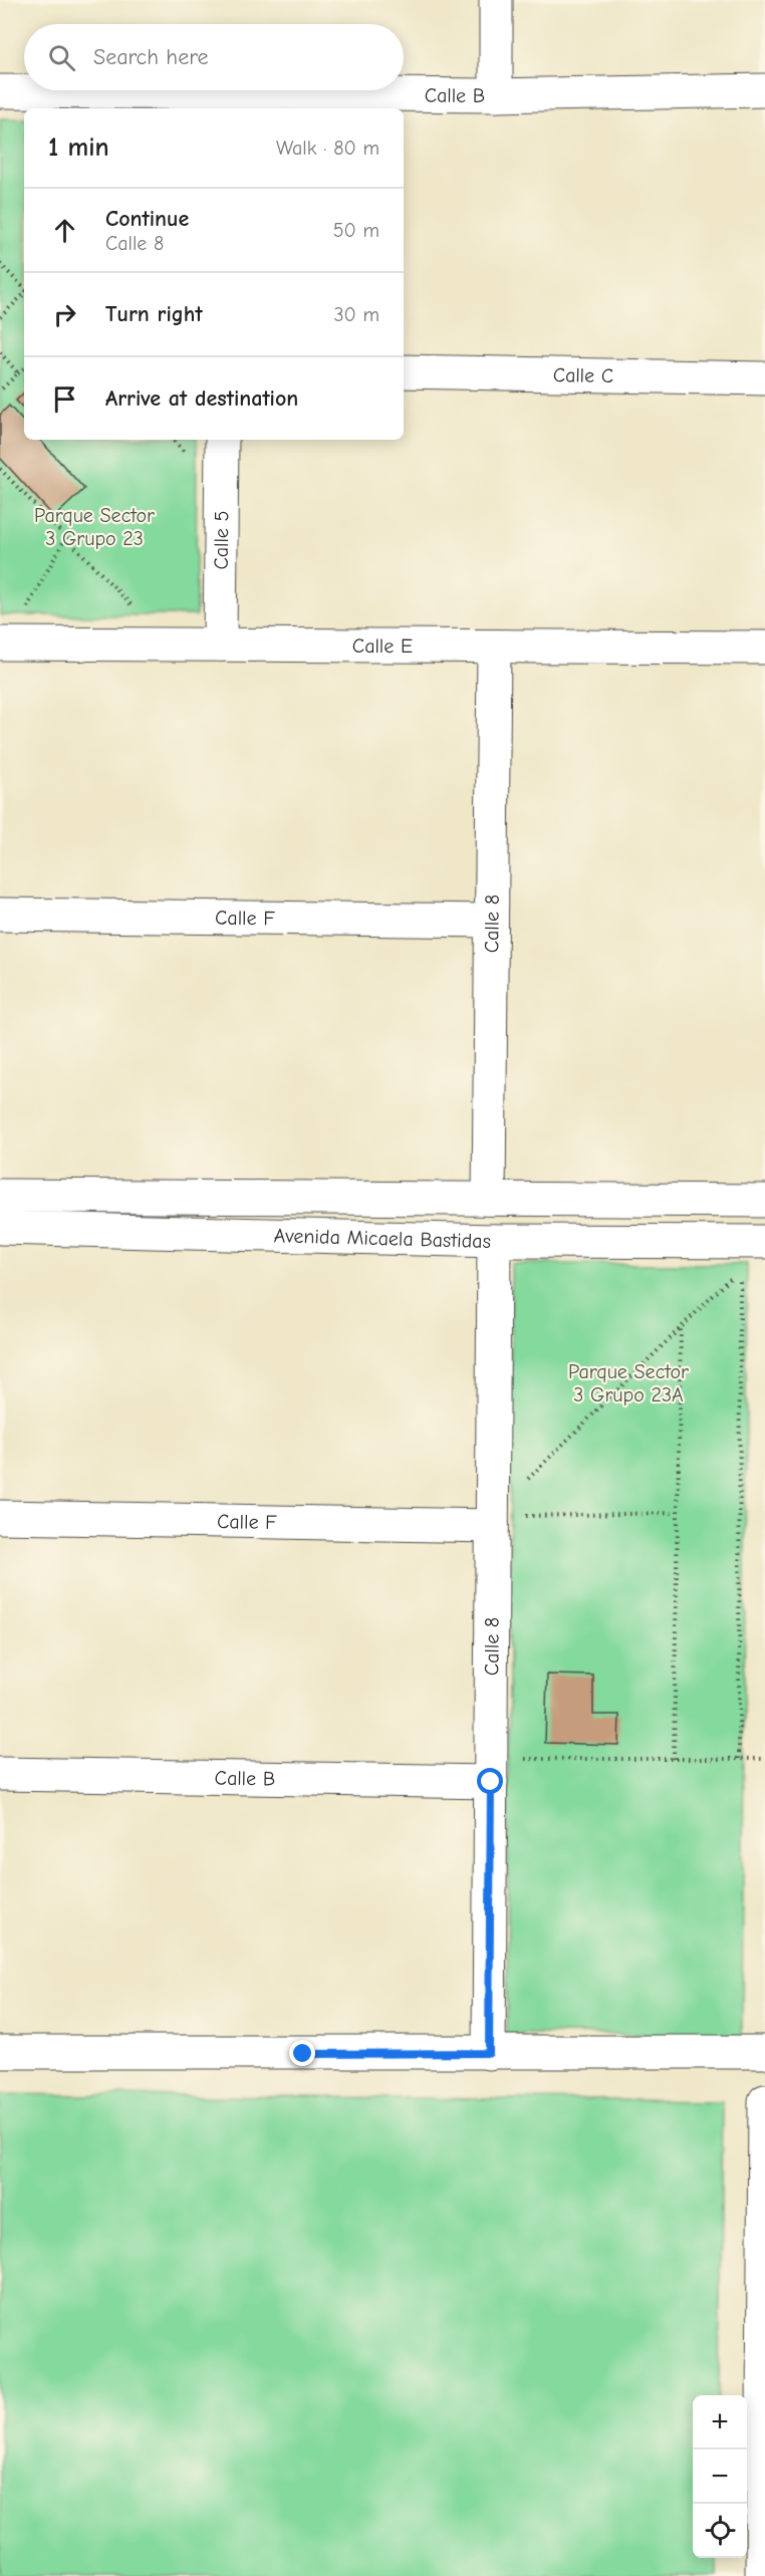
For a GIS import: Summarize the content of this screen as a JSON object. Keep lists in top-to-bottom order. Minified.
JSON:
{"streets":{"street":["Calle B","Calle C","Calle 5","Calle E","Calle F","Calle 8","Avenida Micaela Bastidas"]},"crossings":[["Calle B","Calle 8"],["Calle 5","Calle E"],["Calle E","Calle 8"],["Calle F","Calle 8"],["Calle 8","Avenida Micaela Bastidas"]],"parks":["Parque Sector 3 Grupo 23","Parque Sector 3 Grupo 23A"],"page":{"search":"Search here","heading":["1 min","Walk · 80 m"],"list":[["Continue","Calle 8","50 m"],["Turn right","30 m"],"Arrive at destination"],"map_buttons":["+","−"]}}
